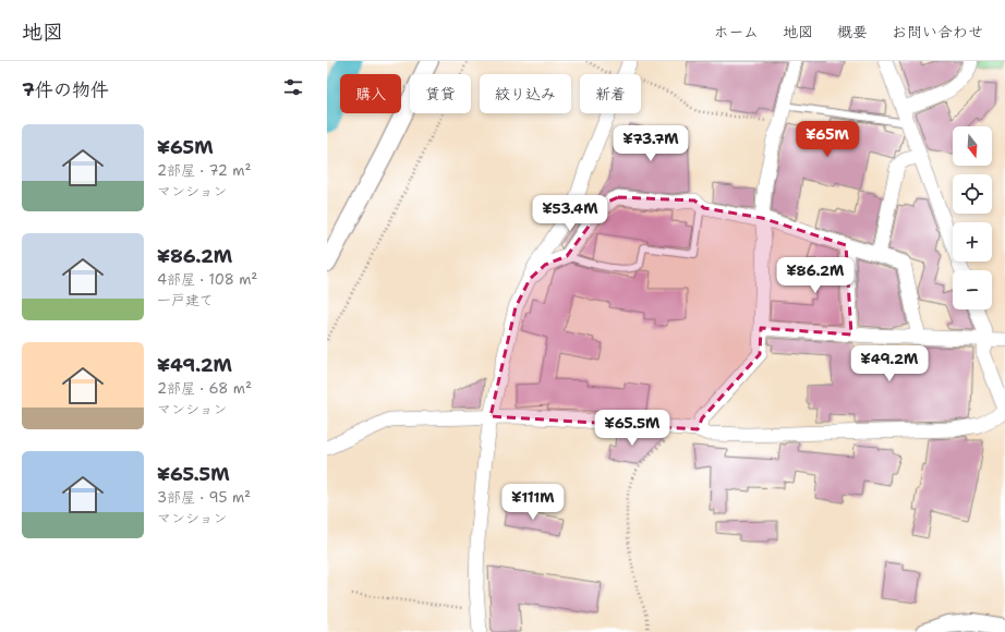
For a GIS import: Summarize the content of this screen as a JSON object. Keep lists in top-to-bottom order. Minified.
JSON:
{"north":"bottom","page":{"header":"地図","nav":["ホーム","地図","概要","お問い合わせ"],"heading":"7件の物件","chip":["購入","賃貸","絞り込み","新着"],"list":[{"name":"¥65M","note":"2部屋 · 72 m² · マンション"},{"name":"¥86.2M","note":"4部屋 · 108 m² · 一戸建て"},{"name":"¥49.2M","note":"2部屋 · 68 m² · マンション"},{"name":"¥65.5M","note":"3部屋 · 95 m² · マンション"}],"price":["¥65M","¥73.7M","¥53.4M","¥86.2M","¥49.2M","¥65.5M","¥111M"],"map_buttons":["+","−"]}}
